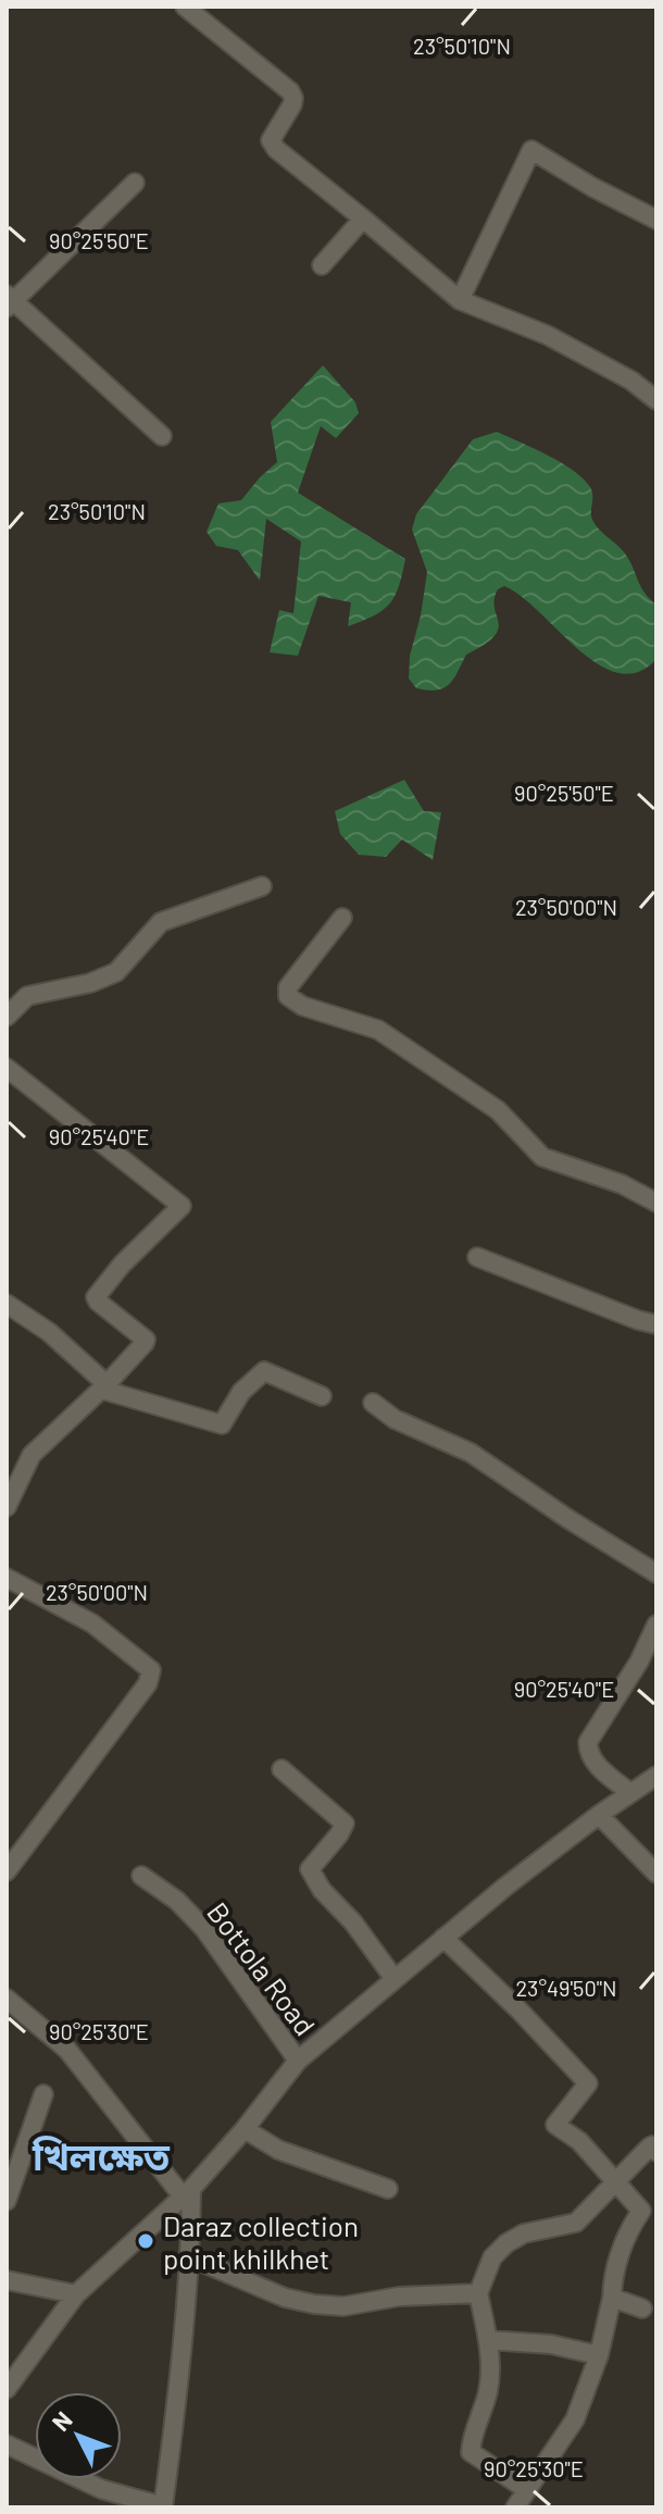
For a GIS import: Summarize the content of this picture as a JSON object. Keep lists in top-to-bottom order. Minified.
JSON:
{"streets":{"street":["Bottola Road"]},"districts":["খিলক্ষেত"],"places":["Daraz collection point khilkhet"],"north":"top left","coordinates":["23°50'10\"N","90°25'50\"E","23°50'00\"N","90°25'40\"E","23°49'50\"N","90°25'30\"E"]}
